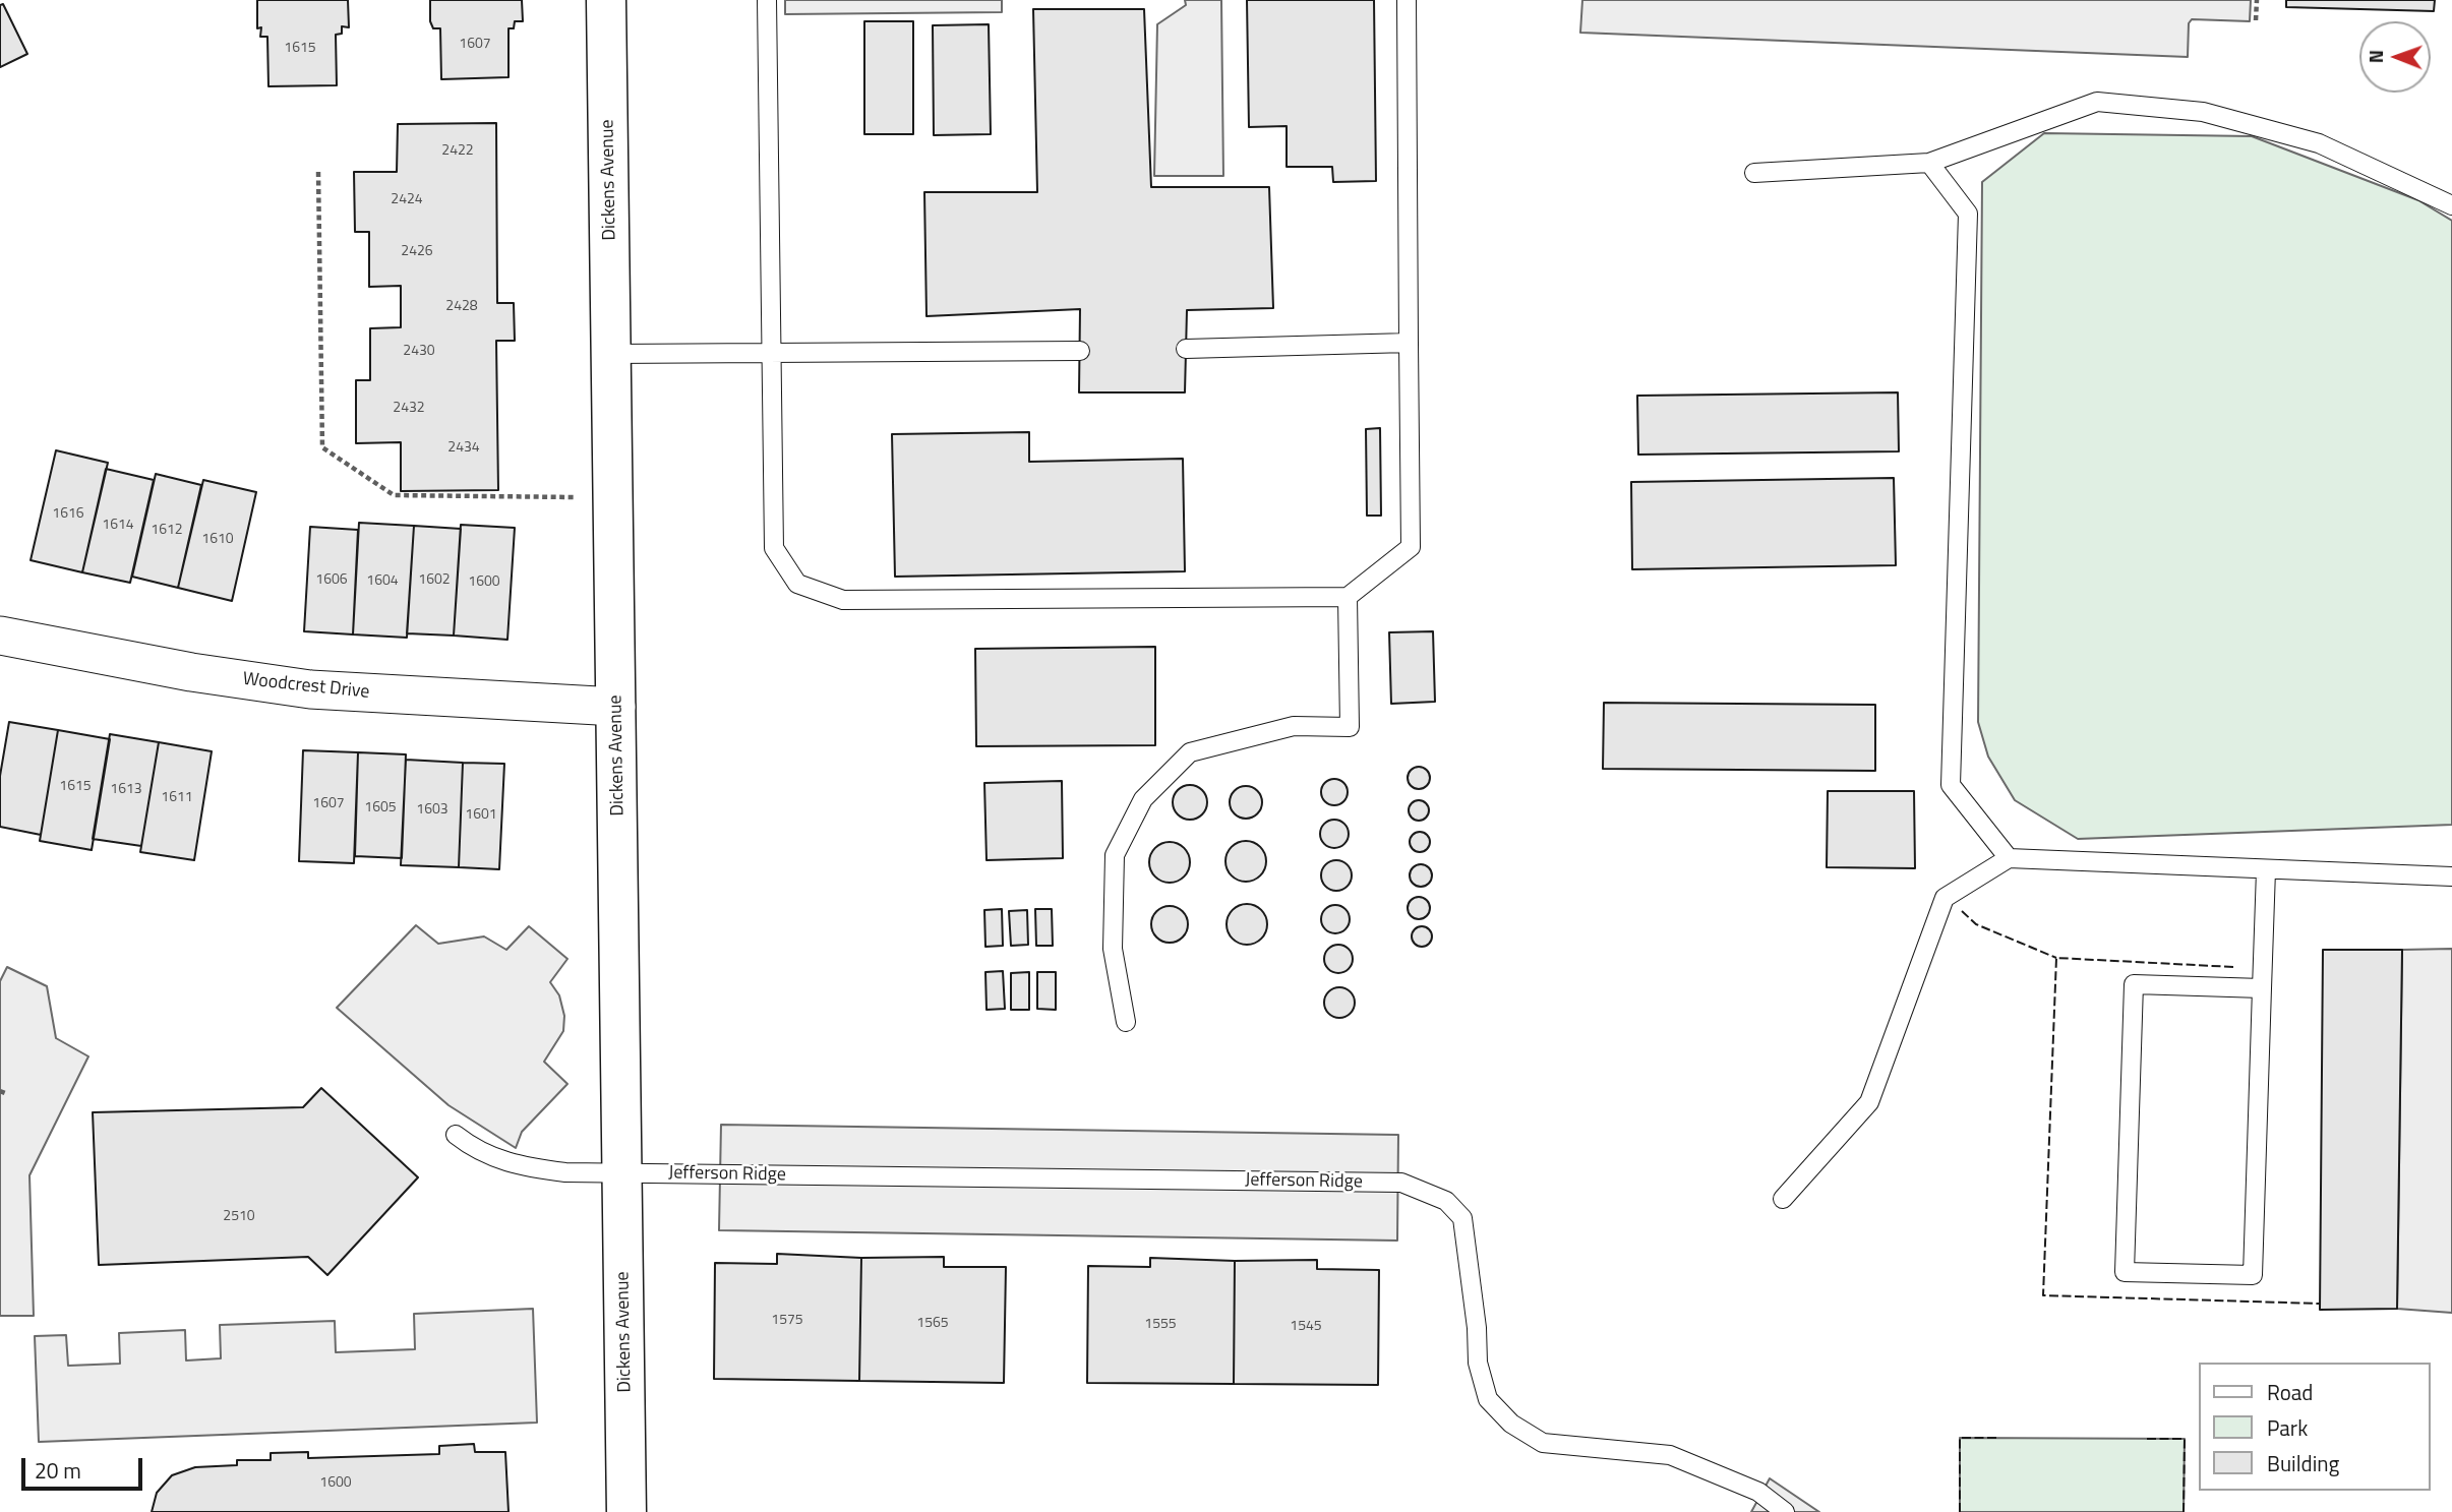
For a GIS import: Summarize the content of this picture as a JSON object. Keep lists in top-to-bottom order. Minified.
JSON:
{"streets":{"street":["Dickens Avenue","Woodcrest Drive"],"lane":["Jefferson Ridge"]},"crossings":[["Dickens Avenue","Woodcrest Drive"],["Dickens Avenue","Jefferson Ridge"]],"house_numbers":["1607","1615","2422","2424","2426","2428","2430","2432","2434","1616","1614","1612","1610","1606","1602","1604","1600","1615","1613","1611","1607","1605","1603","1601","2510","1575","1565","1555","1545","1600"],"legend":["Road","Park","Building"],"scale_bar":"20 m","north":"left"}
